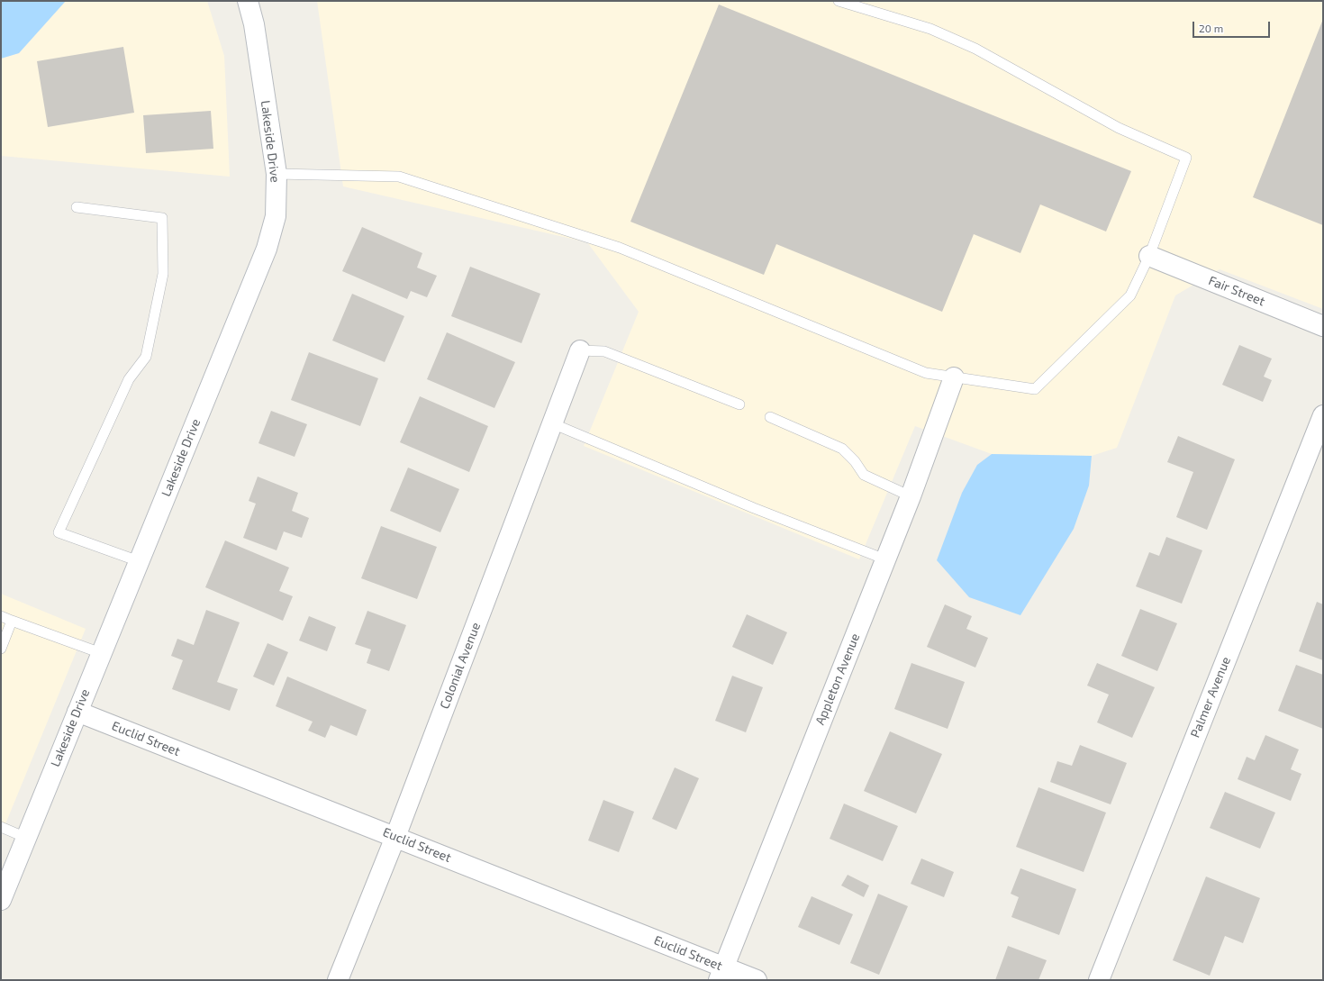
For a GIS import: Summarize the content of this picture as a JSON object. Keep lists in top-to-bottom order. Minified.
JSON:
{"streets":{"street":["Lakeside Drive","Fair Street","Colonial Avenue","Appleton Avenue","Palmer Avenue","Euclid Street"]},"crossings":[["Lakeside Drive","Euclid Street"],["Colonial Avenue","Euclid Street"],["Appleton Avenue","Euclid Street"]],"scale_bar":"20 m"}
